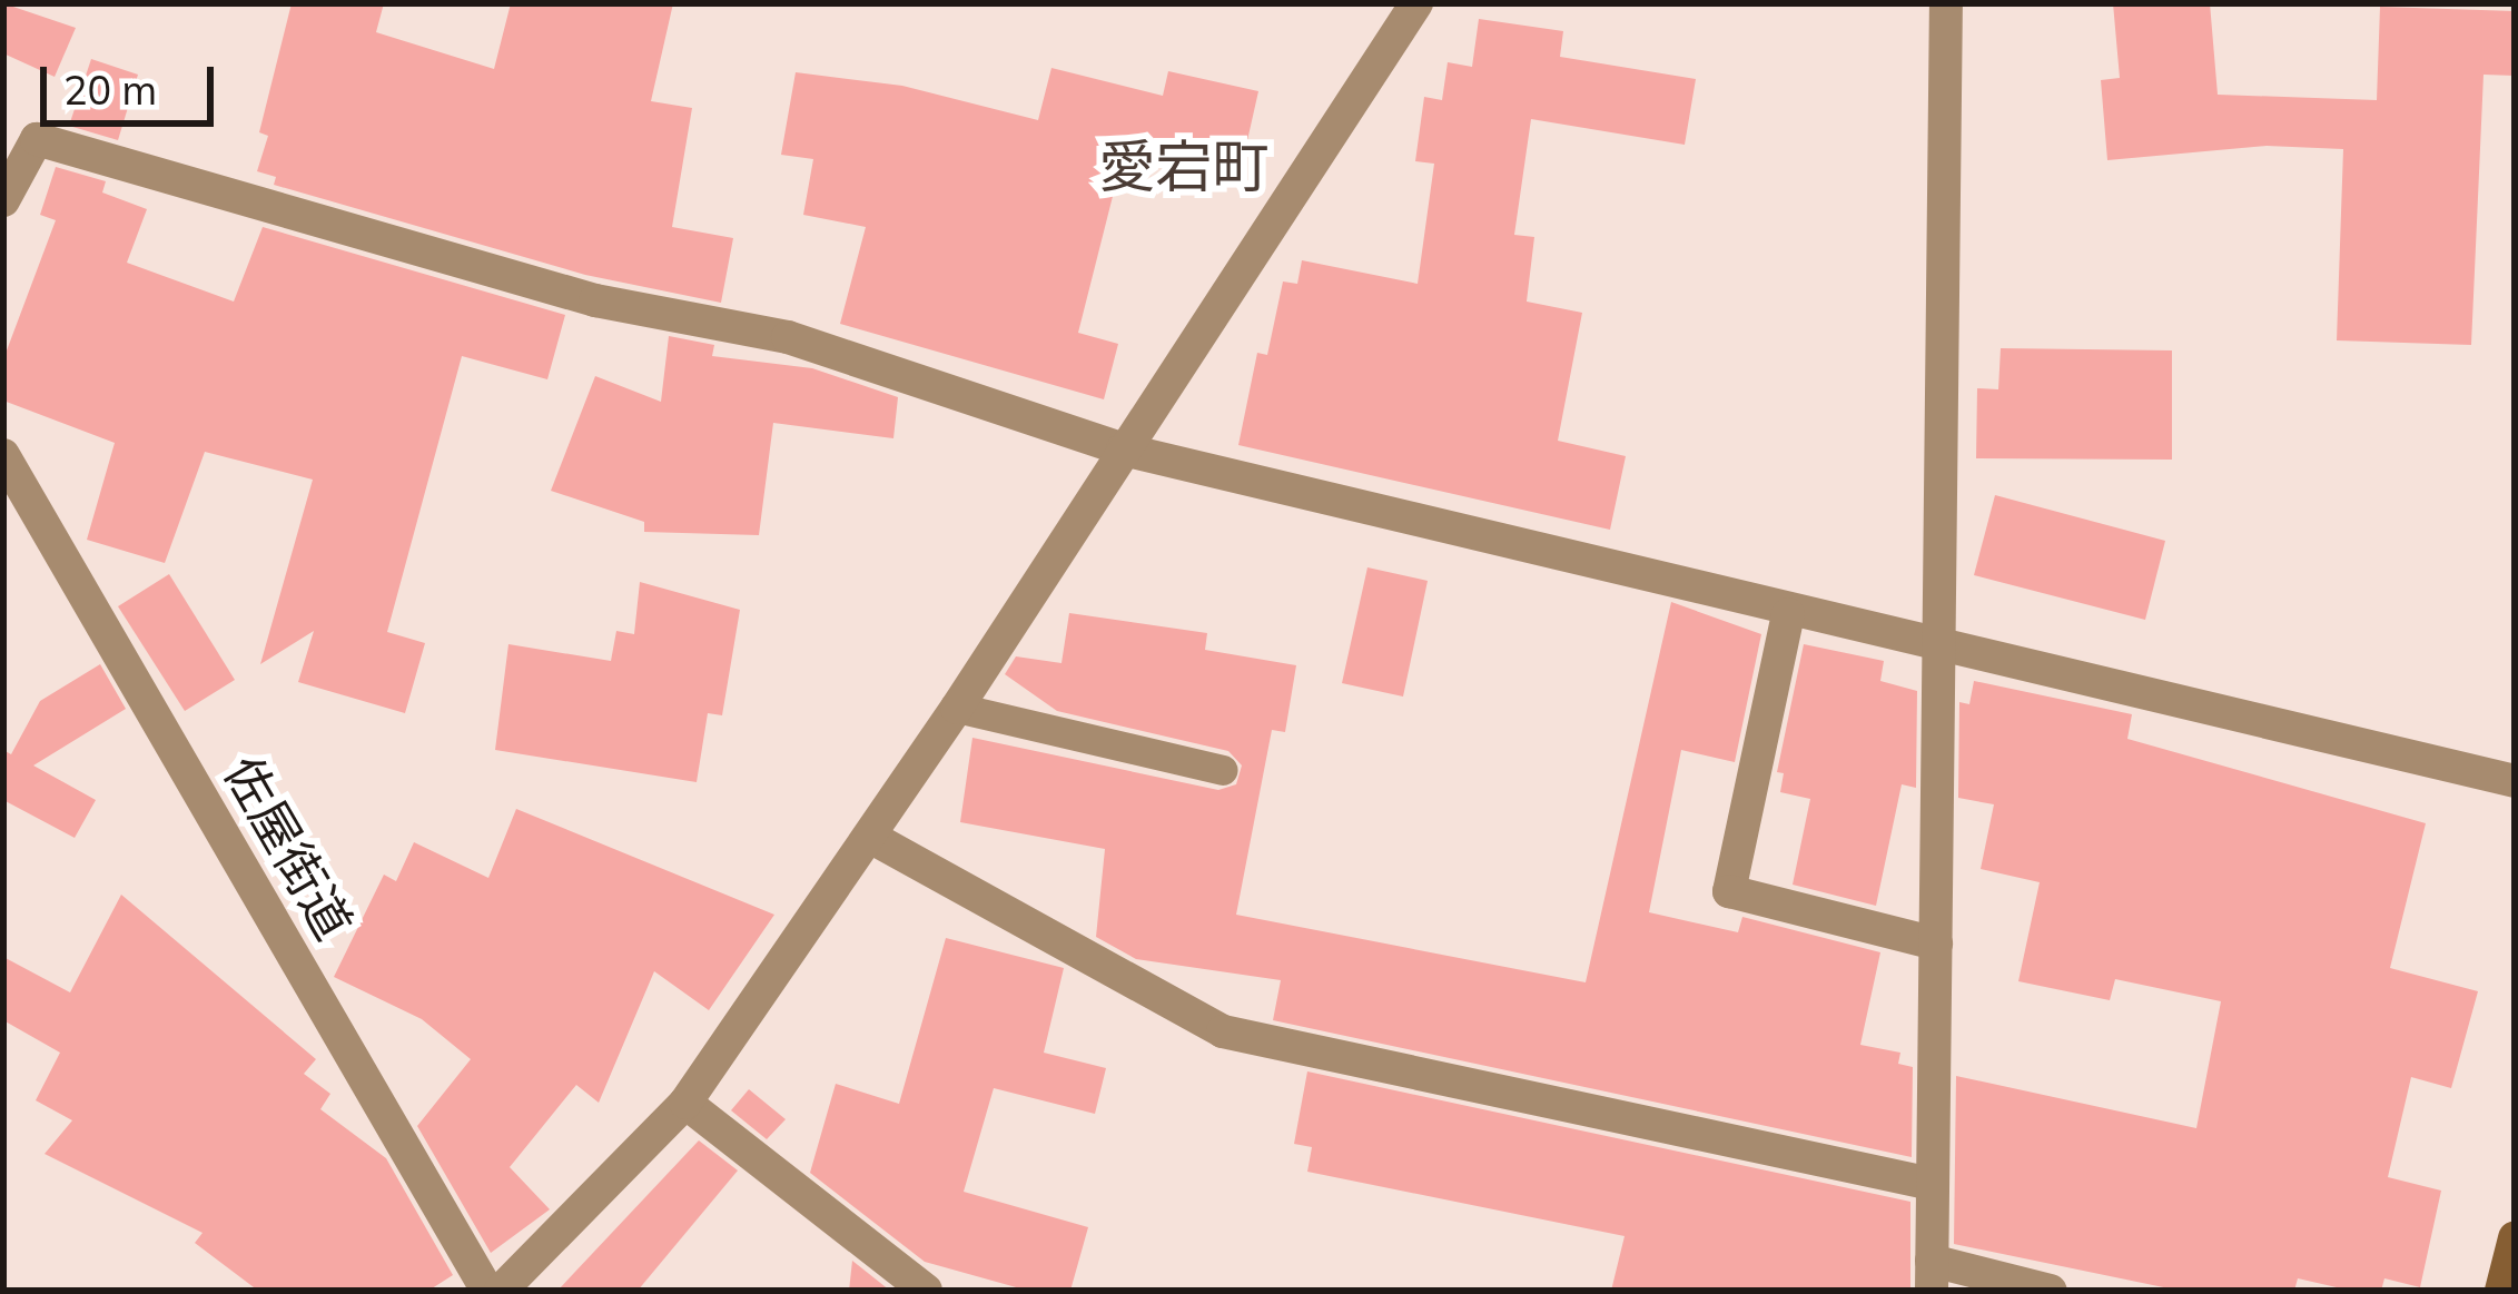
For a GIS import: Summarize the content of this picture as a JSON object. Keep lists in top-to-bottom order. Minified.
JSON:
{"streets":{"street":["佐屋街道"]},"districts":["愛宕町"],"scale_bar":"20 m"}
